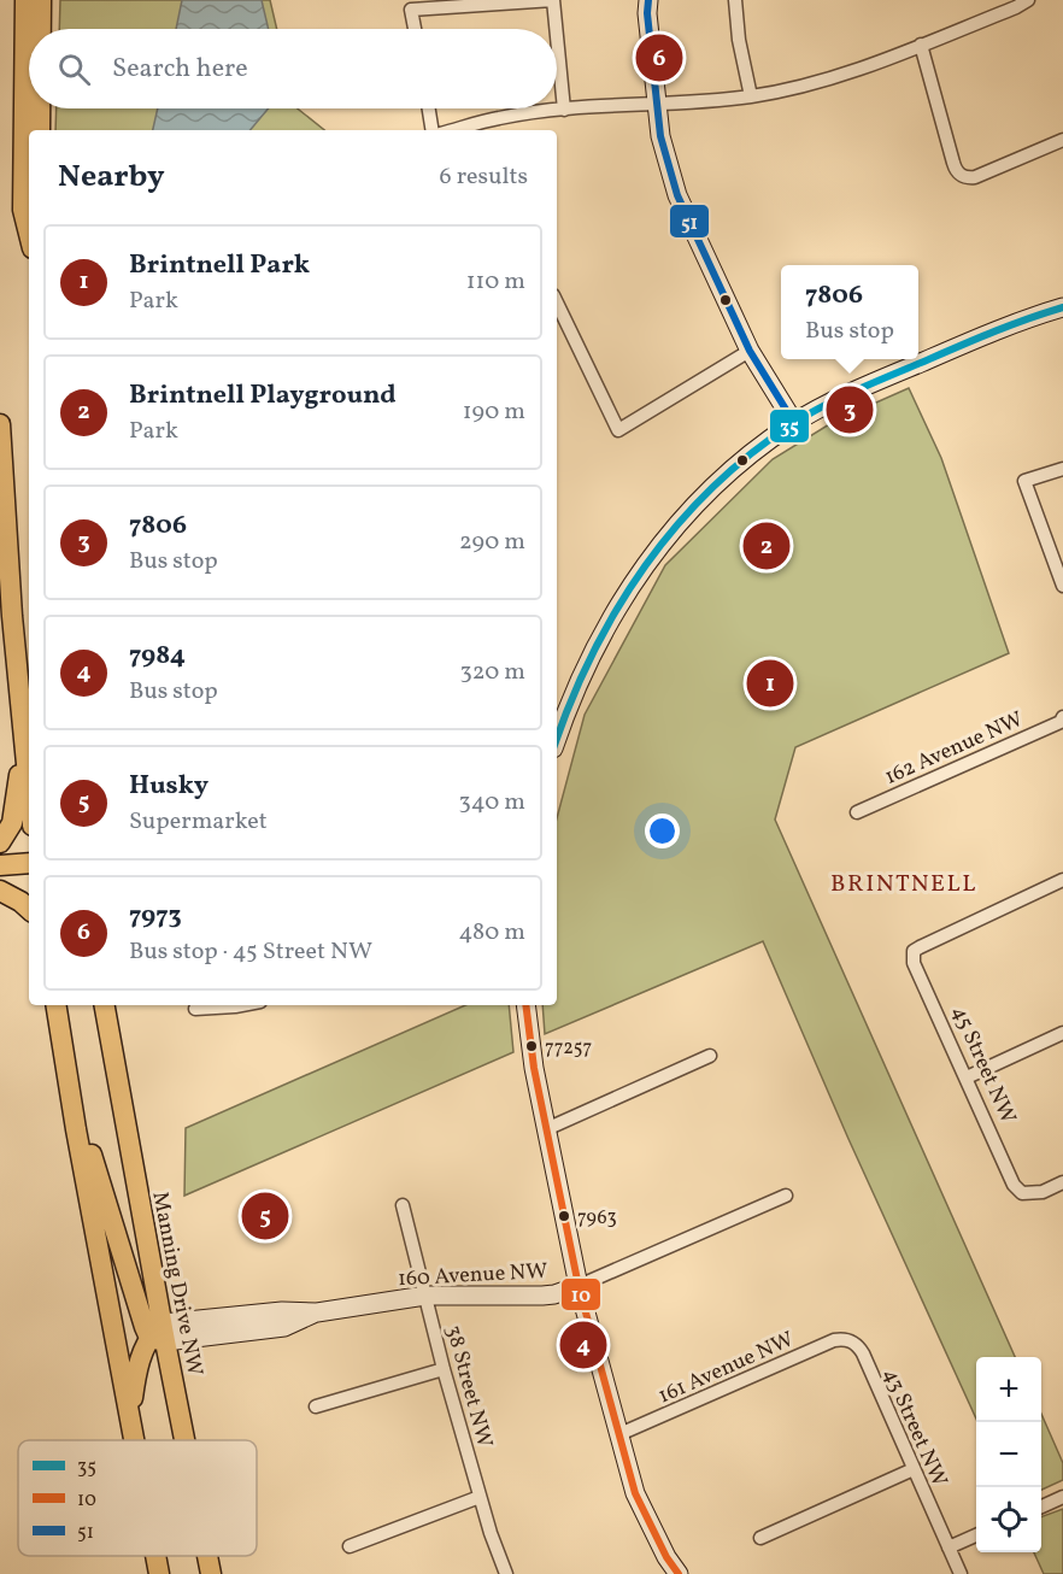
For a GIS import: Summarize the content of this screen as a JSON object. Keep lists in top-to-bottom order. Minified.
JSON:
{"streets":{"main road":["Manning Drive NW"],"street":["162 Avenue NW","45 Street NW","160 Avenue NW","161 Avenue NW","38 Street NW","43 Street NW"]},"crossings":[["160 Avenue NW","Manning Drive NW"],["160 Avenue NW","38 Street NW"],["161 Avenue NW","43 Street NW"]],"districts":["BRINTNELL"],"places":["77257","7963"],"lines":["transit line 51","transit line 35","transit line 10"],"legend":["35","10","51"],"page":{"search":"Search here","pins":["6","3","2","1","5","4"],"heading":["Nearby","6 results"],"list":[{"mark":"1","name":"Brintnell Park","note":"Park","value":"110 m"},{"mark":"2","name":"Brintnell Playground","note":"Park","value":"190 m"},{"mark":"3","name":"7806","note":"Bus stop","value":"290 m"},{"mark":"4","name":"7984","note":"Bus stop","value":"320 m"},{"mark":"5","name":"Husky","note":"Supermarket","value":"340 m"},{"mark":"6","name":"7973","note":"Bus stop · 45 Street NW","value":"480 m"}],"popup":["7806","Bus stop"],"map_buttons":["+","−"]}}
